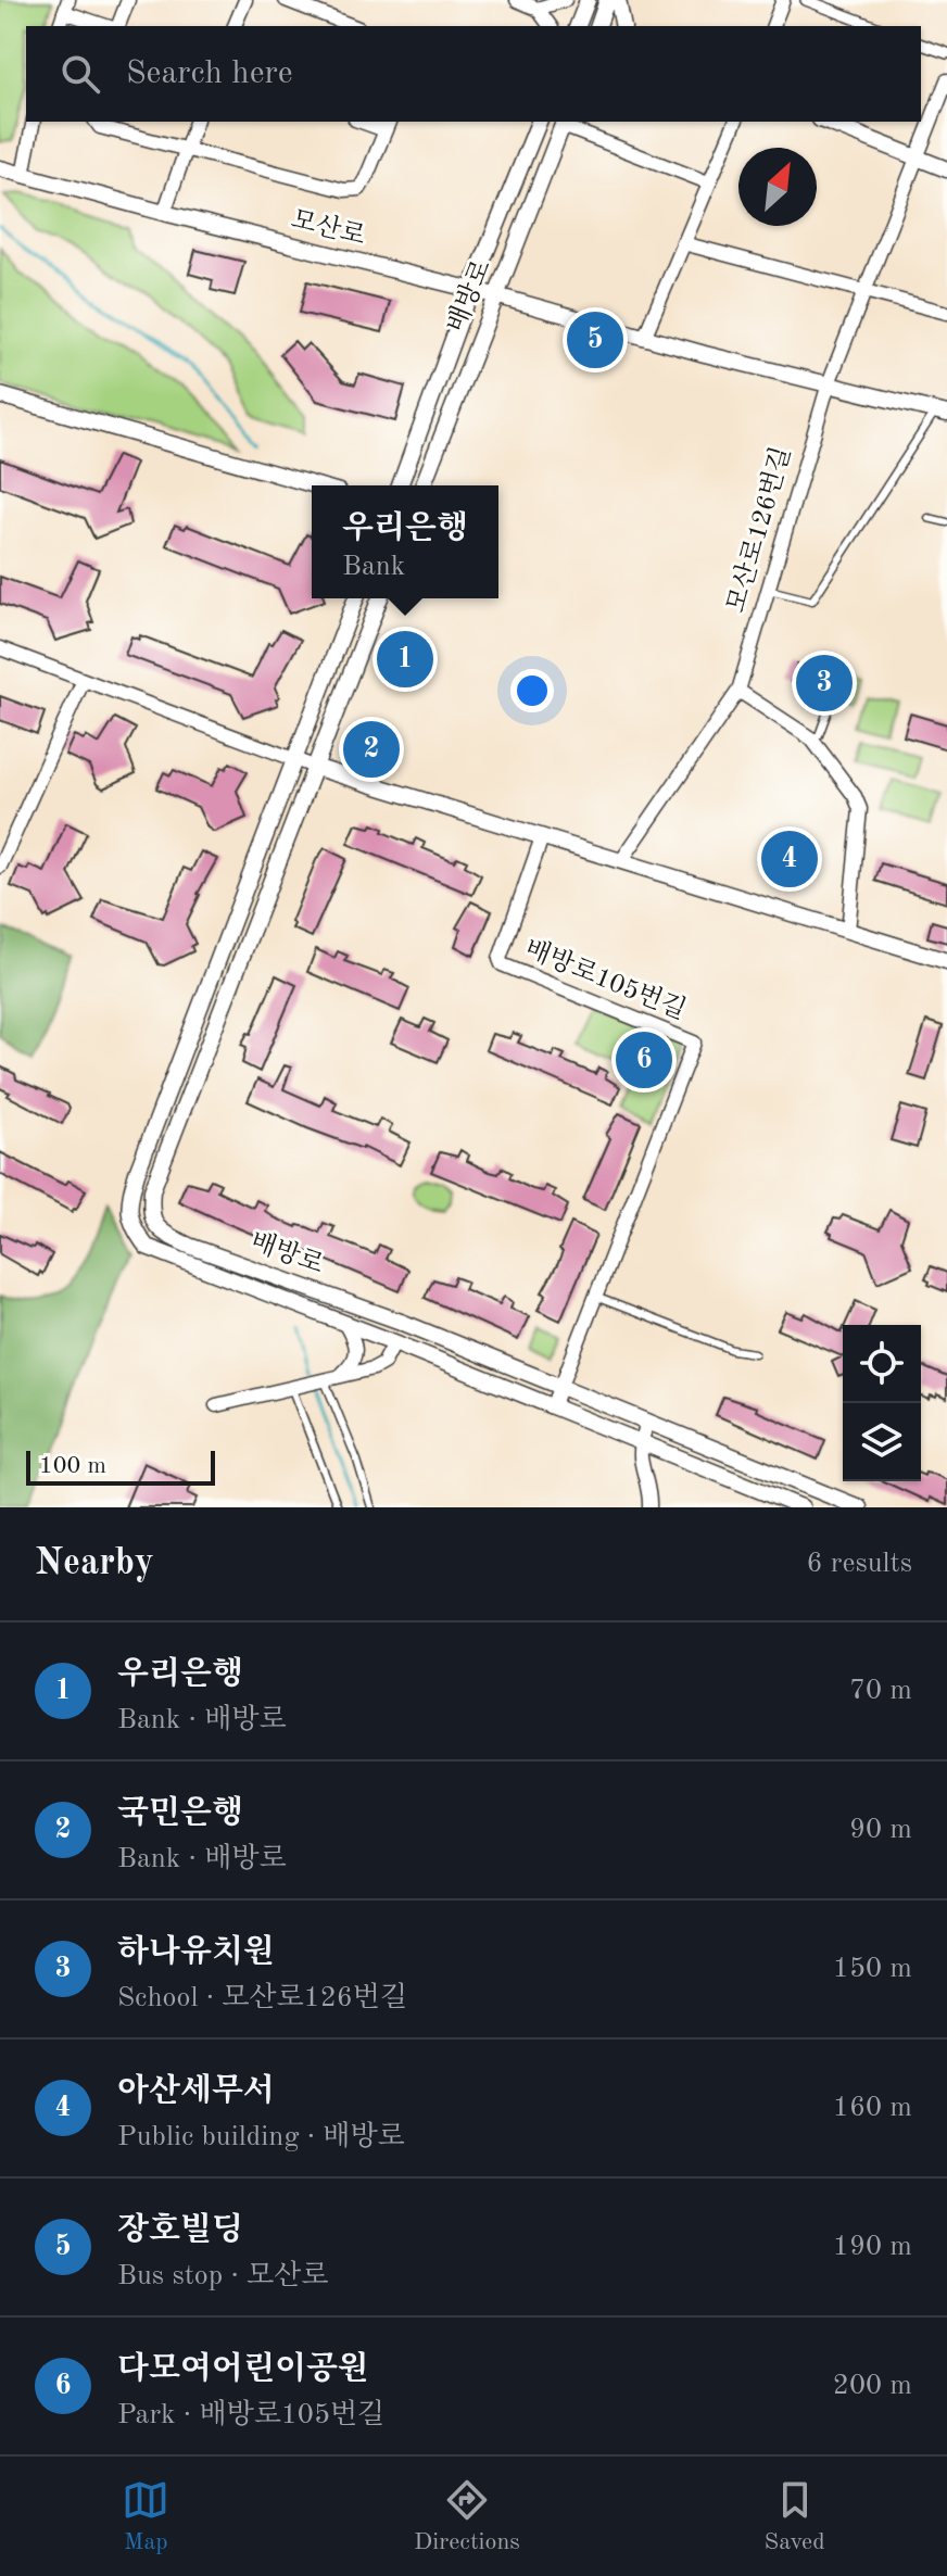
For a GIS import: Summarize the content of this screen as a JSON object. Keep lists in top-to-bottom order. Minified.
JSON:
{"streets":{"street":["모산로","배방로","모산로126번길","배방로105번길"]},"crossings":[["모산로","배방로"],["모산로","모산로126번길"],["배방로","배방로105번길"]],"scale_bar":"100 m","north":"top right","page":{"search":"Search here","pins":["5","1","3","2","4","6"],"popup":["우리은행","Bank"],"scale":"100 m","heading":["Nearby","6 results"],"list":[{"mark":"1","name":"우리은행","note":"Bank · 배방로","value":"70 m"},{"mark":"2","name":"국민은행","note":"Bank · 배방로","value":"90 m"},{"mark":"3","name":"하나유치원","note":"School · 모산로126번길","value":"150 m"},{"mark":"4","name":"아산세무서","note":"Public building · 배방로","value":"160 m"},{"mark":"5","name":"장호빌딩","note":"Bus stop · 모산로","value":"190 m"},{"mark":"6","name":"다모여어린이공원","note":"Park · 배방로105번길","value":"200 m"}],"nav":["Map","Directions","Saved"]}}
